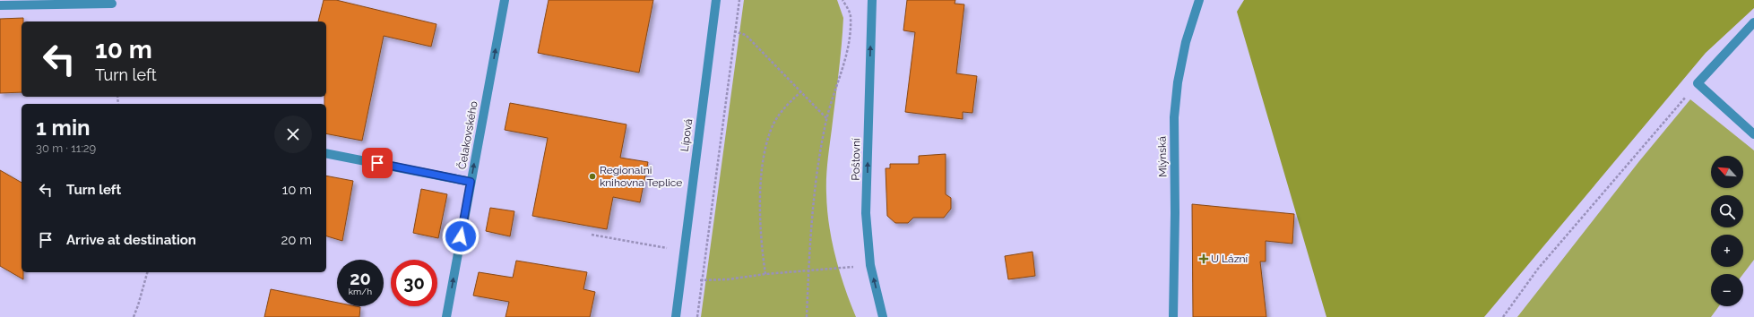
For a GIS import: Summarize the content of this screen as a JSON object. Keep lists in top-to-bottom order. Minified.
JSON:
{"streets":{"street":["Čelakovského","Lípová","Mlýnská","Poštovní"]},"one_way":["Čelakovského","Poštovní"],"places":{"other":["Regionalni knihovna Teplice"],"health":["U Lázní"]},"north":"top left","page":{"turn":["10 m","Turn left"],"heading":["1 min","30 m · 11:29"],"map_buttons":["+","−"],"list":[{"name":"Turn left","value":"10 m"},{"name":"Arrive at destination","value":"20 m"}],"speed":"20 km/h","limit":"30"}}
